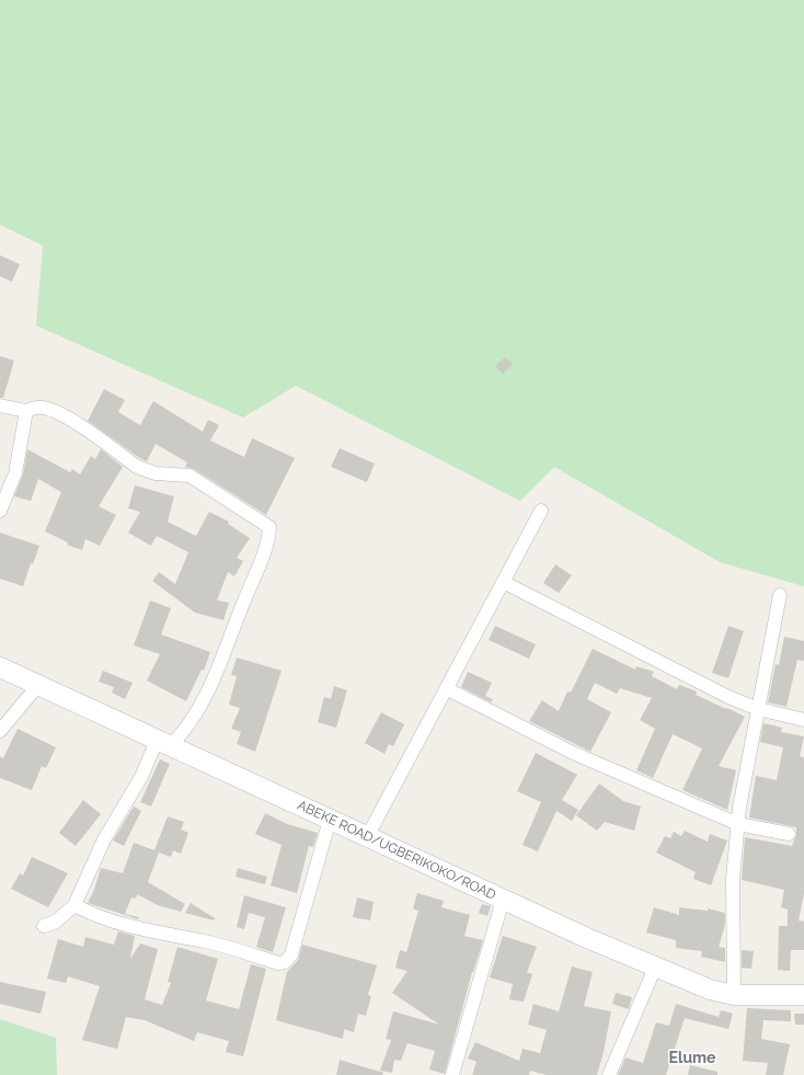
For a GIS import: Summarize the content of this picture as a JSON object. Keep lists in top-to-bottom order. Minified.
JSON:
{"streets":{"street":["ABEKE ROAD/UGBERIKOKO/ROAD"]},"districts":["Elume"]}
